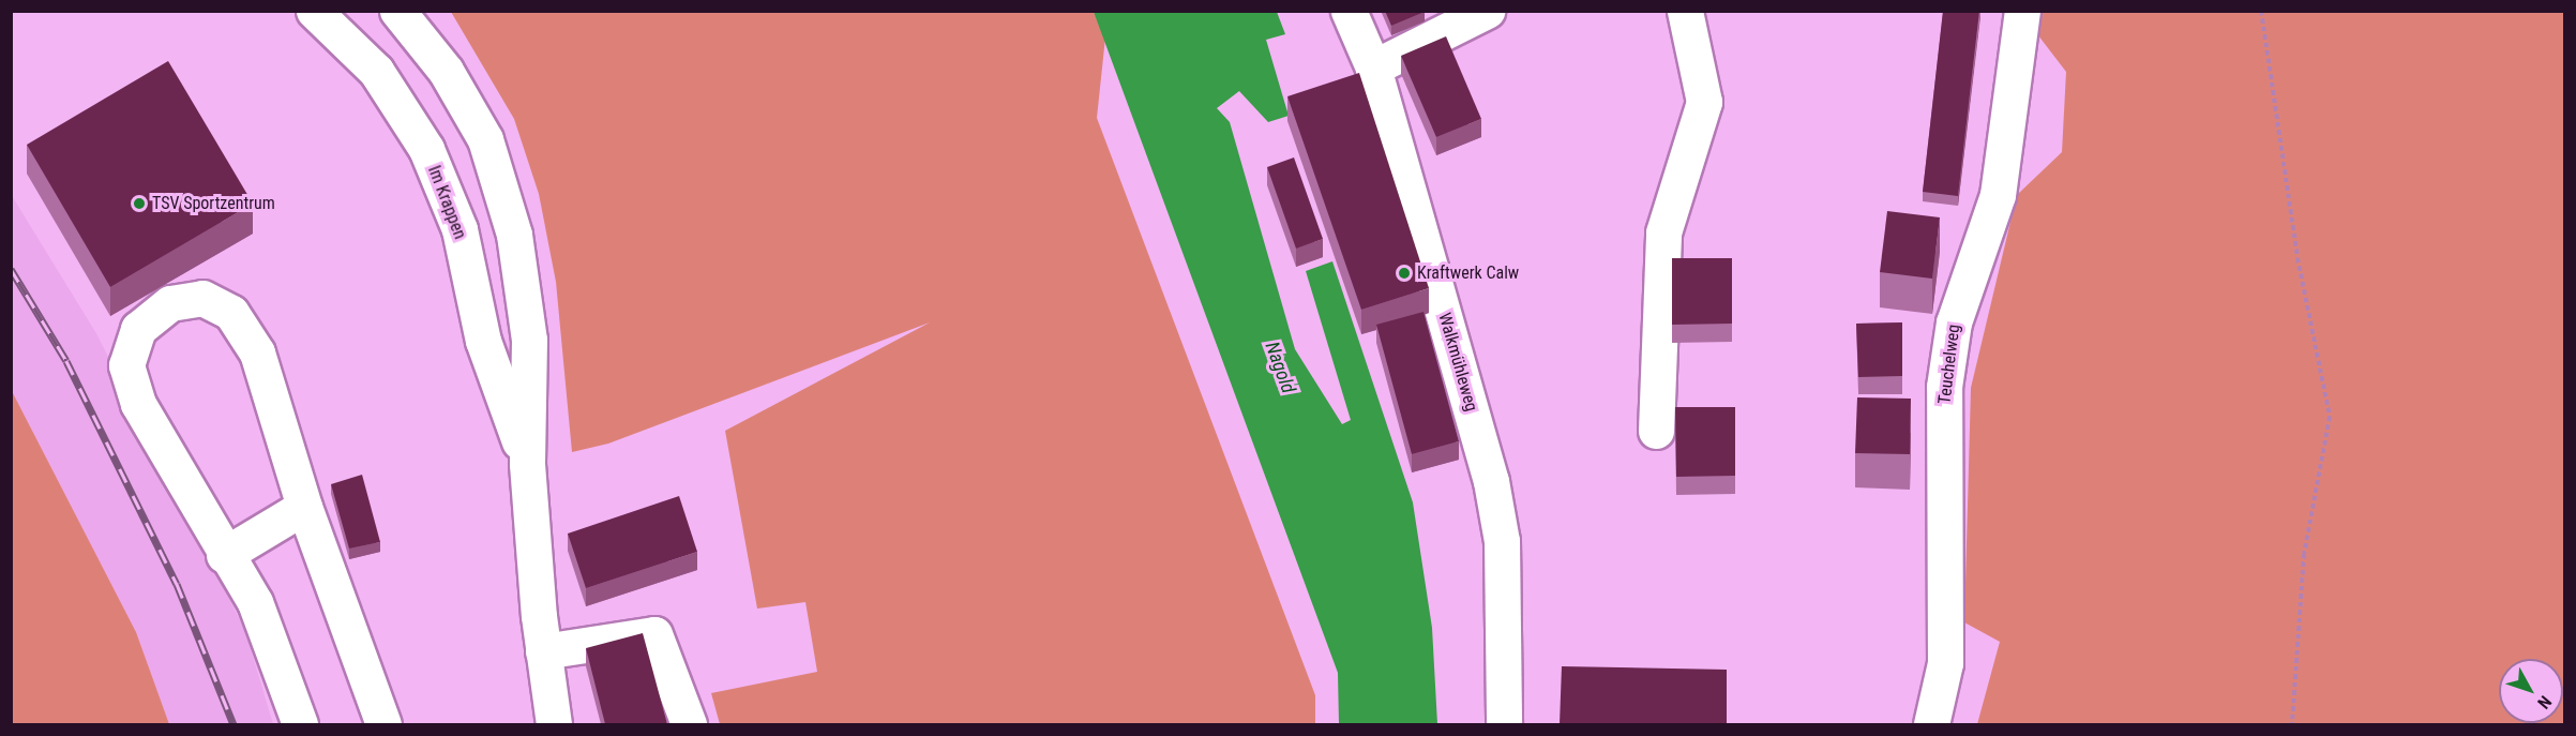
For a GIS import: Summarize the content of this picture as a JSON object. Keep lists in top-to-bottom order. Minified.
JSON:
{"streets":{"street":["Im Krappen","Walkmühleweg","Teuchelweg"]},"water":["Nagold"],"places":["TSV Sportzentrum","Kraftwerk Calw"],"north":"bottom right"}
